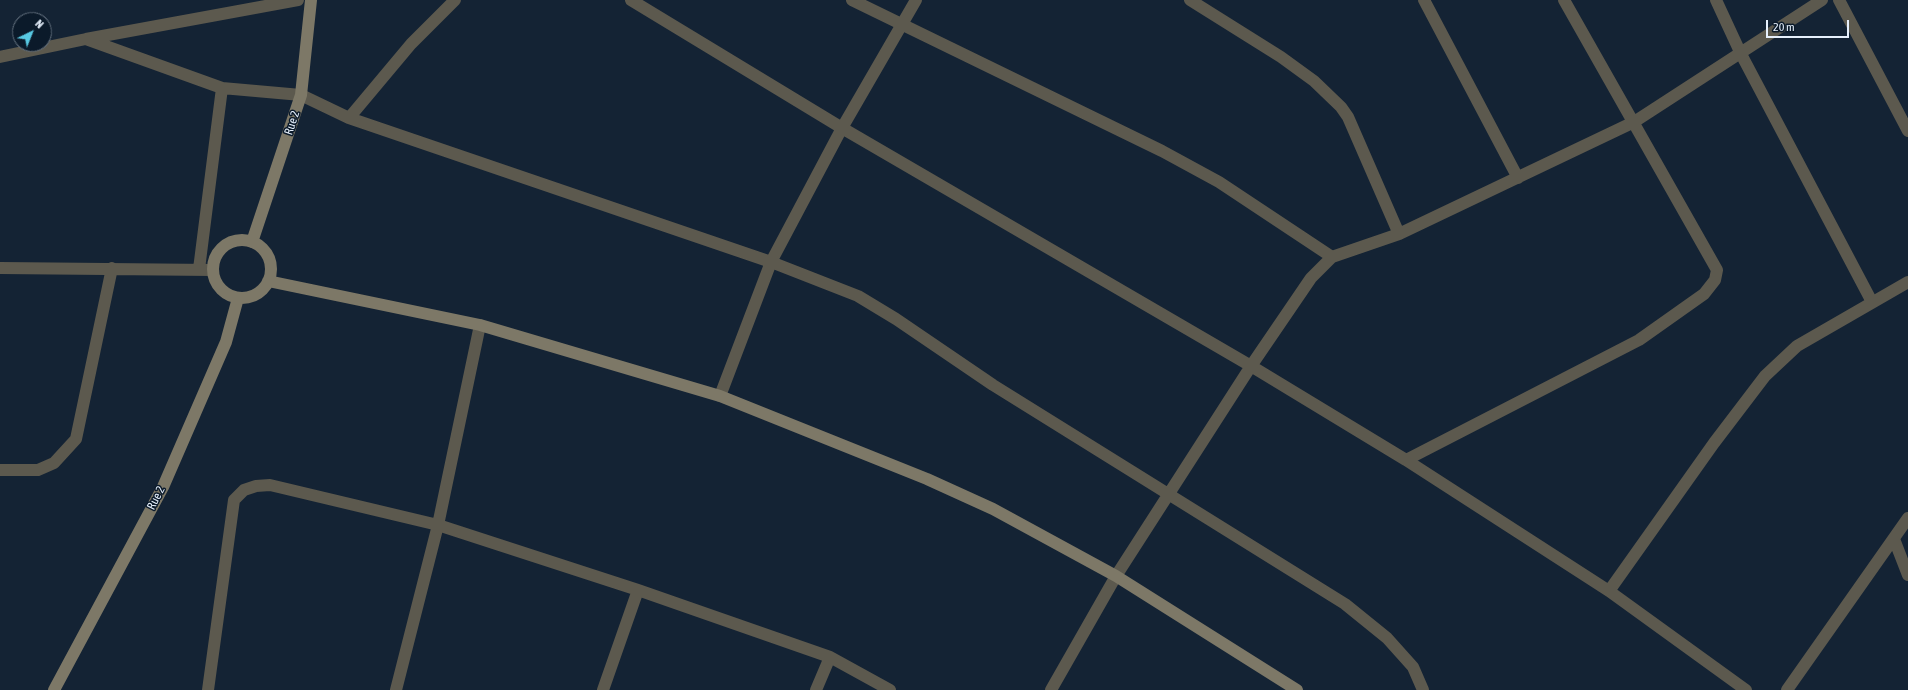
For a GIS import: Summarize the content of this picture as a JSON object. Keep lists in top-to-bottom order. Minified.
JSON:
{"streets":{"street":["Rue 2"]},"scale_bar":"20 m","north":"top right"}
